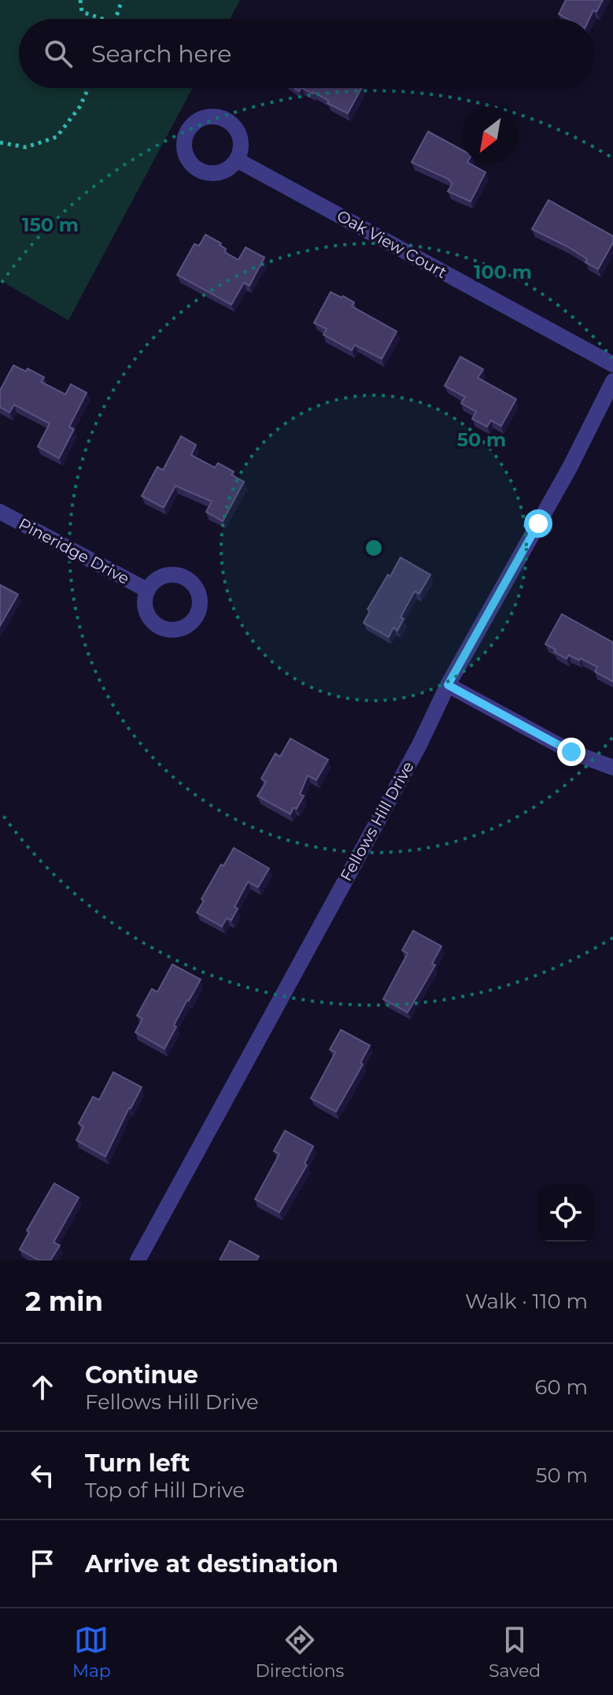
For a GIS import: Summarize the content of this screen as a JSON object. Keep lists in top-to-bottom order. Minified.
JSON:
{"streets":{"street":["Oak View Court","Pineridge Drive","Fellows Hill Drive"]},"north":"bottom left","page":{"search":"Search here","heading":["2 min","Walk · 110 m"],"list":[["Continue","Fellows Hill Drive","60 m"],["Turn left","Top of Hill Drive","50 m"],"Arrive at destination"],"nav":["Map","Directions","Saved"]},"rings":["150 m","100 m","50 m"]}
